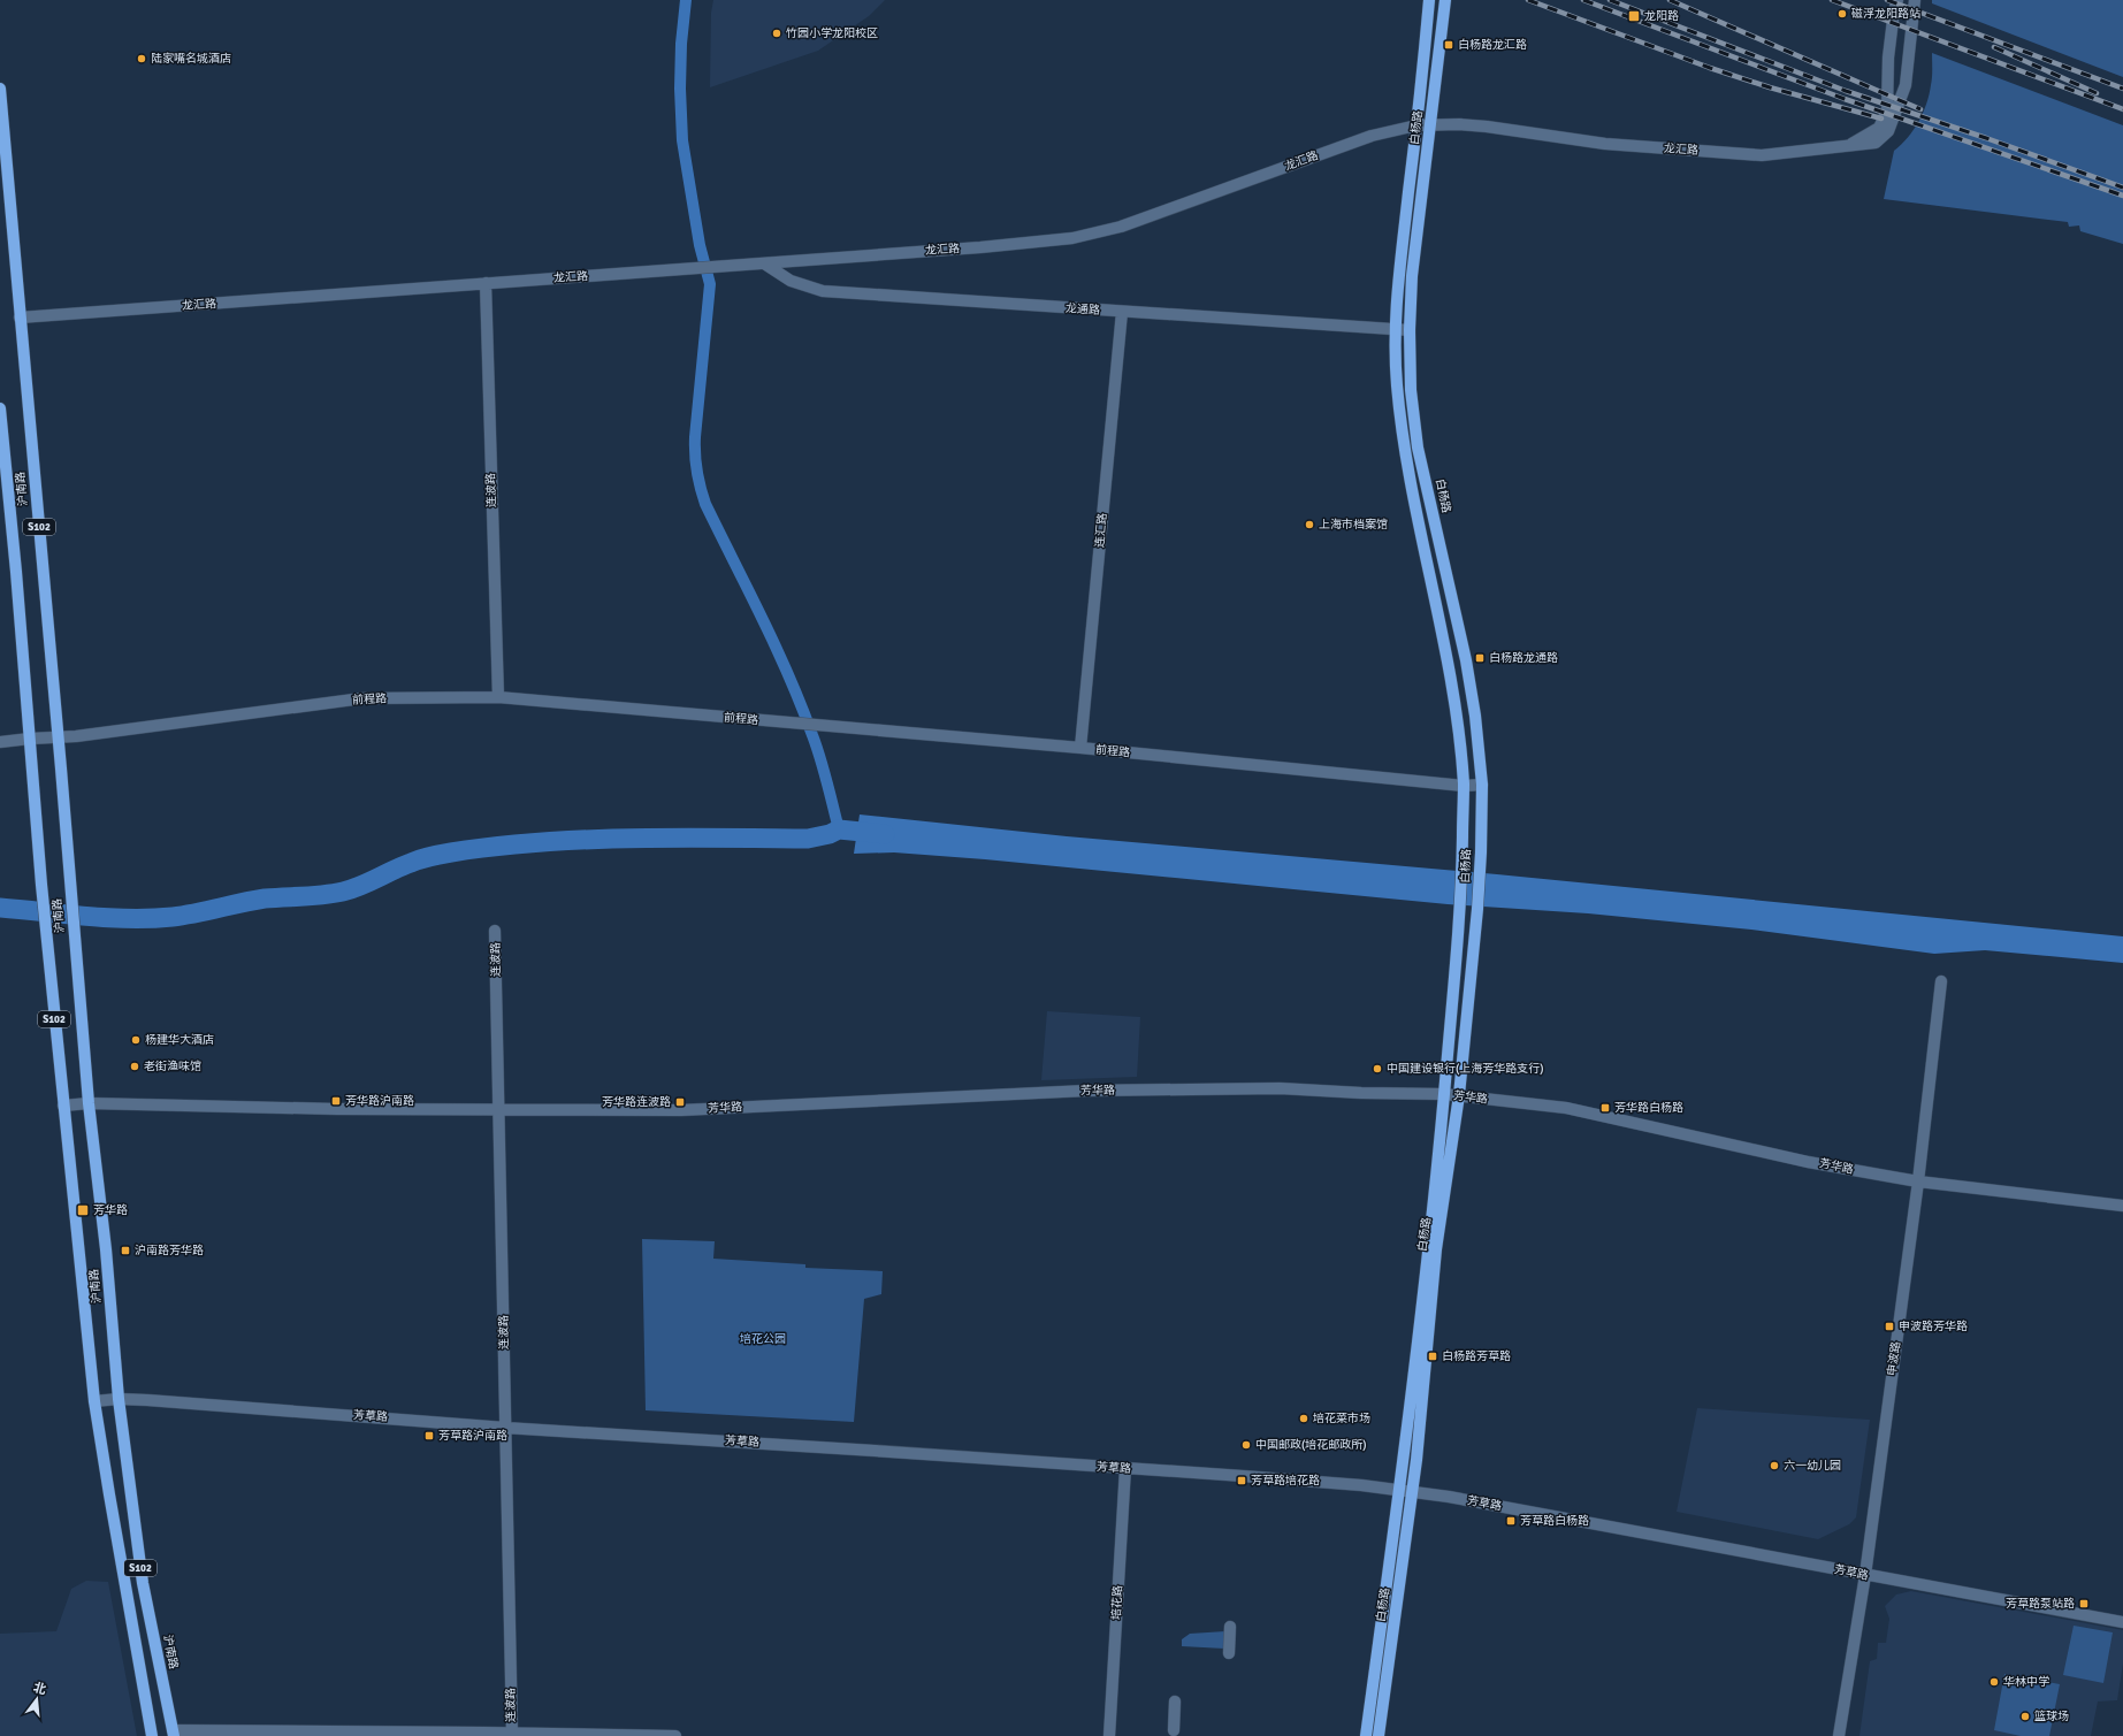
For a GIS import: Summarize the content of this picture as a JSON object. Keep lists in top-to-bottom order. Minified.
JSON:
{"streets":{"main road":["白杨路","沪南路","S102"],"street":["龙汇路","龙通路","连波路","连汇路","前程路","芳华路","申波路","芳草路","培花路"]},"crossings":[["白杨路","龙汇路"],["白杨路","龙通路"],["白杨路","前程路"],["白杨路","芳华路"],["白杨路","芳草路"],["龙汇路","龙通路"],["龙汇路","沪南路"],["龙汇路","连波路"],["龙通路","连汇路"],["沪南路","前程路"],["沪南路","芳华路"],["沪南路","芳草路"],["连波路","前程路"],["连波路","芳华路"],["连波路","芳草路"],["连汇路","前程路"],["芳华路","申波路"],["申波路","芳草路"],["芳草路","培花路"]],"parks":["培花公园"],"places":{"other":["磁浮龙阳路站","竹园小学龙阳校区","陆家嘴名城酒店","上海市档案馆","杨建华大酒店","老街渔味馆","中国建设银行(上海芳华路支行)","培花菜市场","中国邮政(培花邮政所)","六一幼儿园","华林中学","篮球场"],"transit":["龙阳路","白杨路龙汇路","白杨路龙通路","芳华路沪南路","芳华路连波路","芳华路白杨路","芳华路","沪南路芳华路","申波路芳华路","白杨路芳草路","芳草路沪南路","芳草路培花路","芳草路白杨路","芳草路泵站路"]},"north":"top"}
